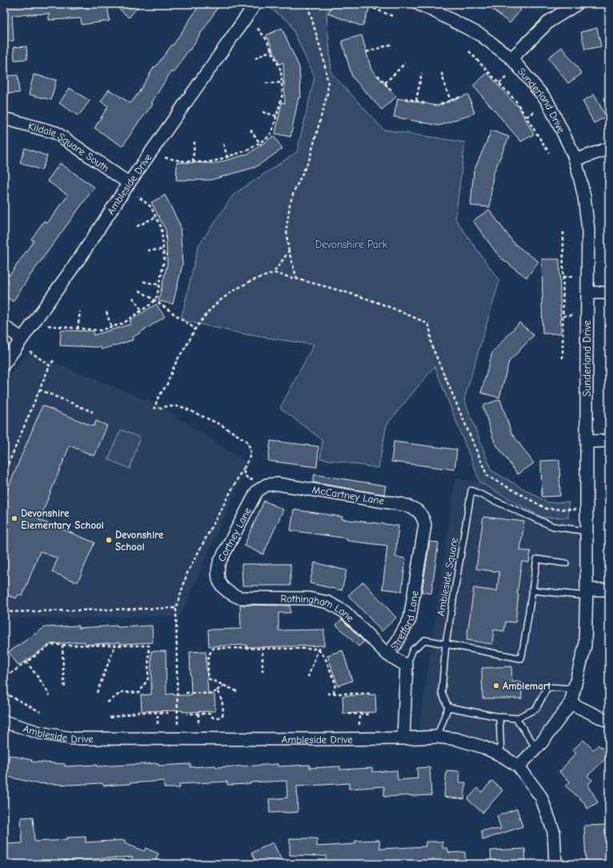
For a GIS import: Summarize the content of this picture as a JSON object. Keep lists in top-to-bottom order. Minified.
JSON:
{"streets":{"street":["Sunderland Drive","Kildale Square South","Ambleside Drive","McCartney Lane","Cortney Lane","Rothingham Lane","Stretford Lane"],"lane":["Ambleside Square"]},"crossings":[["Sunderland Drive","Ambleside Drive"],["Sunderland Drive","Ambleside Square"],["Kildale Square South","Ambleside Drive"],["McCartney Lane","Cortney Lane"],["McCartney Lane","Stretford Lane"],["Cortney Lane","Rothingham Lane"],["Rothingham Lane","Stretford Lane"]],"parks":["Devonshire Park"],"places":["Devonshire Elementary School","Devonshire School","Amblemart"]}
